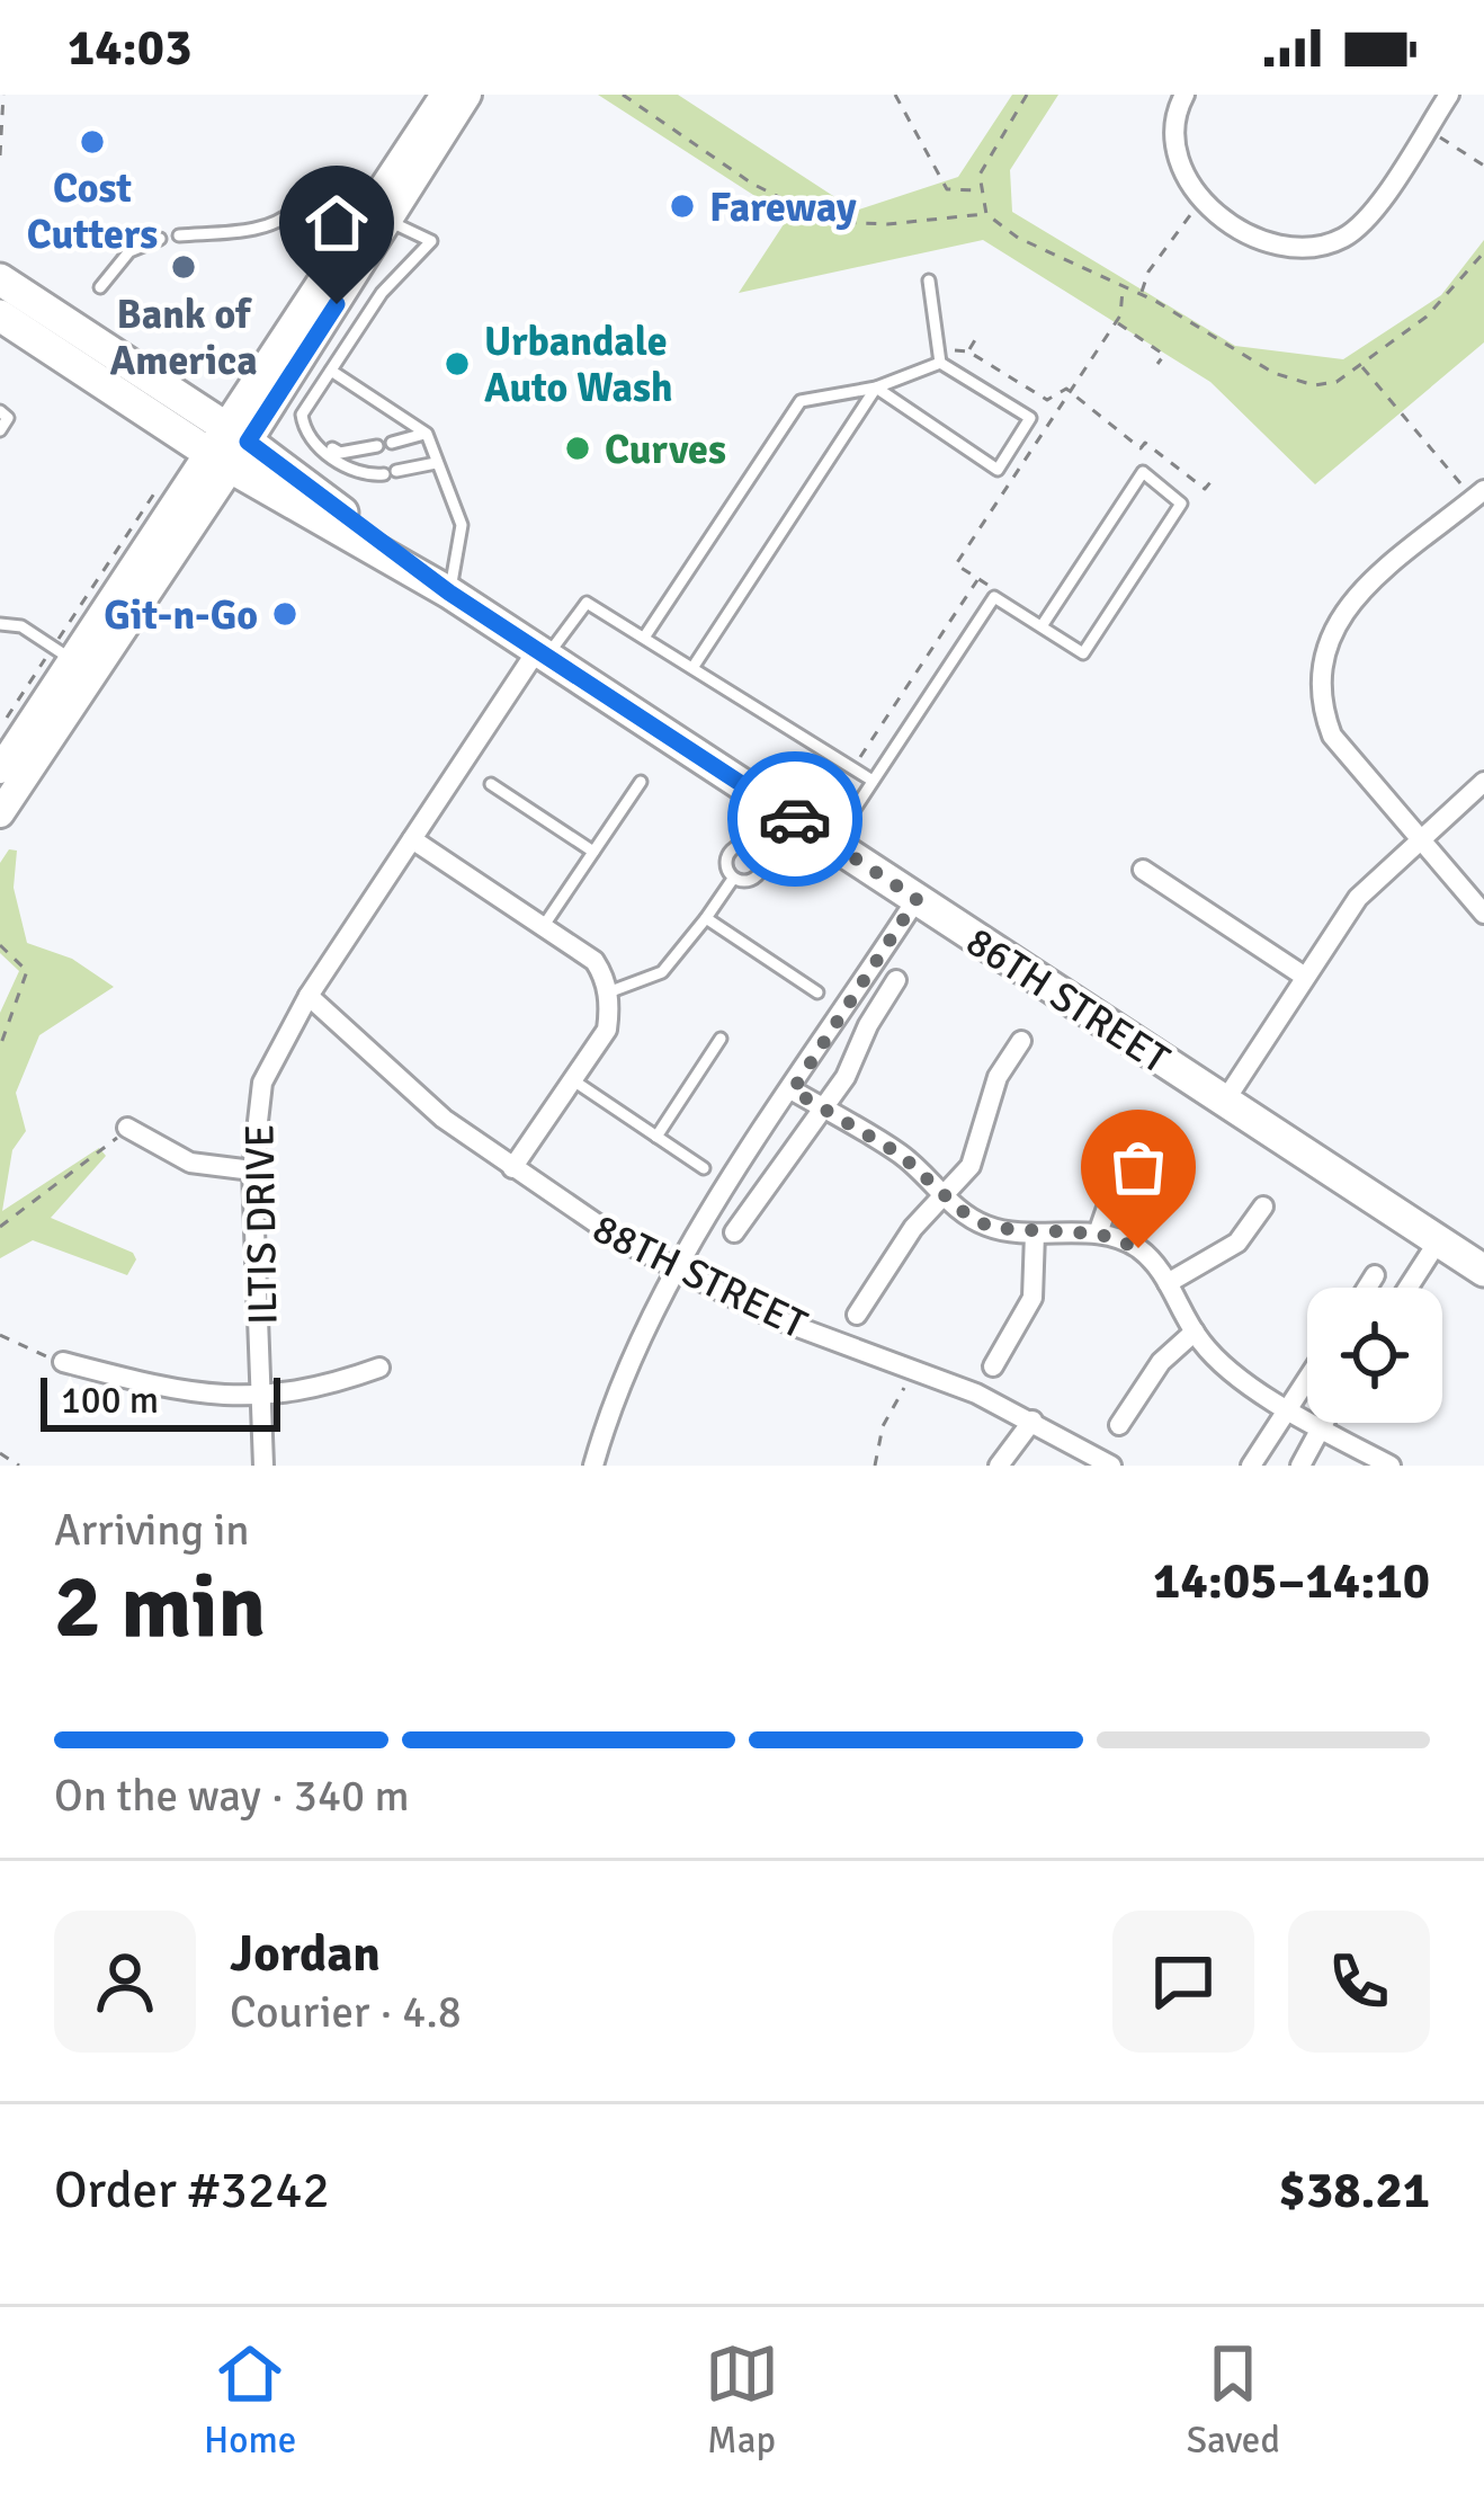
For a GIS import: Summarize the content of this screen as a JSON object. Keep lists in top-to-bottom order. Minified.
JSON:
{"streets":{"main road":["86TH STREET"],"street":["ILTIS DRIVE","88TH STREET"]},"crossings":[["86TH STREET","ILTIS DRIVE"],["ILTIS DRIVE","88TH STREET"]],"places":["Cost Cutters","Fareway","Bank of America","Urbandale Auto Wash","Curves","Git-n-Go"],"scale_bar":"100 m","page":{"status":"14:03","scale":"100 m","heading":["2 min","Arriving in","14:05–14:10"],"panel":["Jordan","Courier · 4.8","Order #3242","$38.21"],"bar":"On the way · 340 m","tabs":["Home","Map","Saved"]}}
